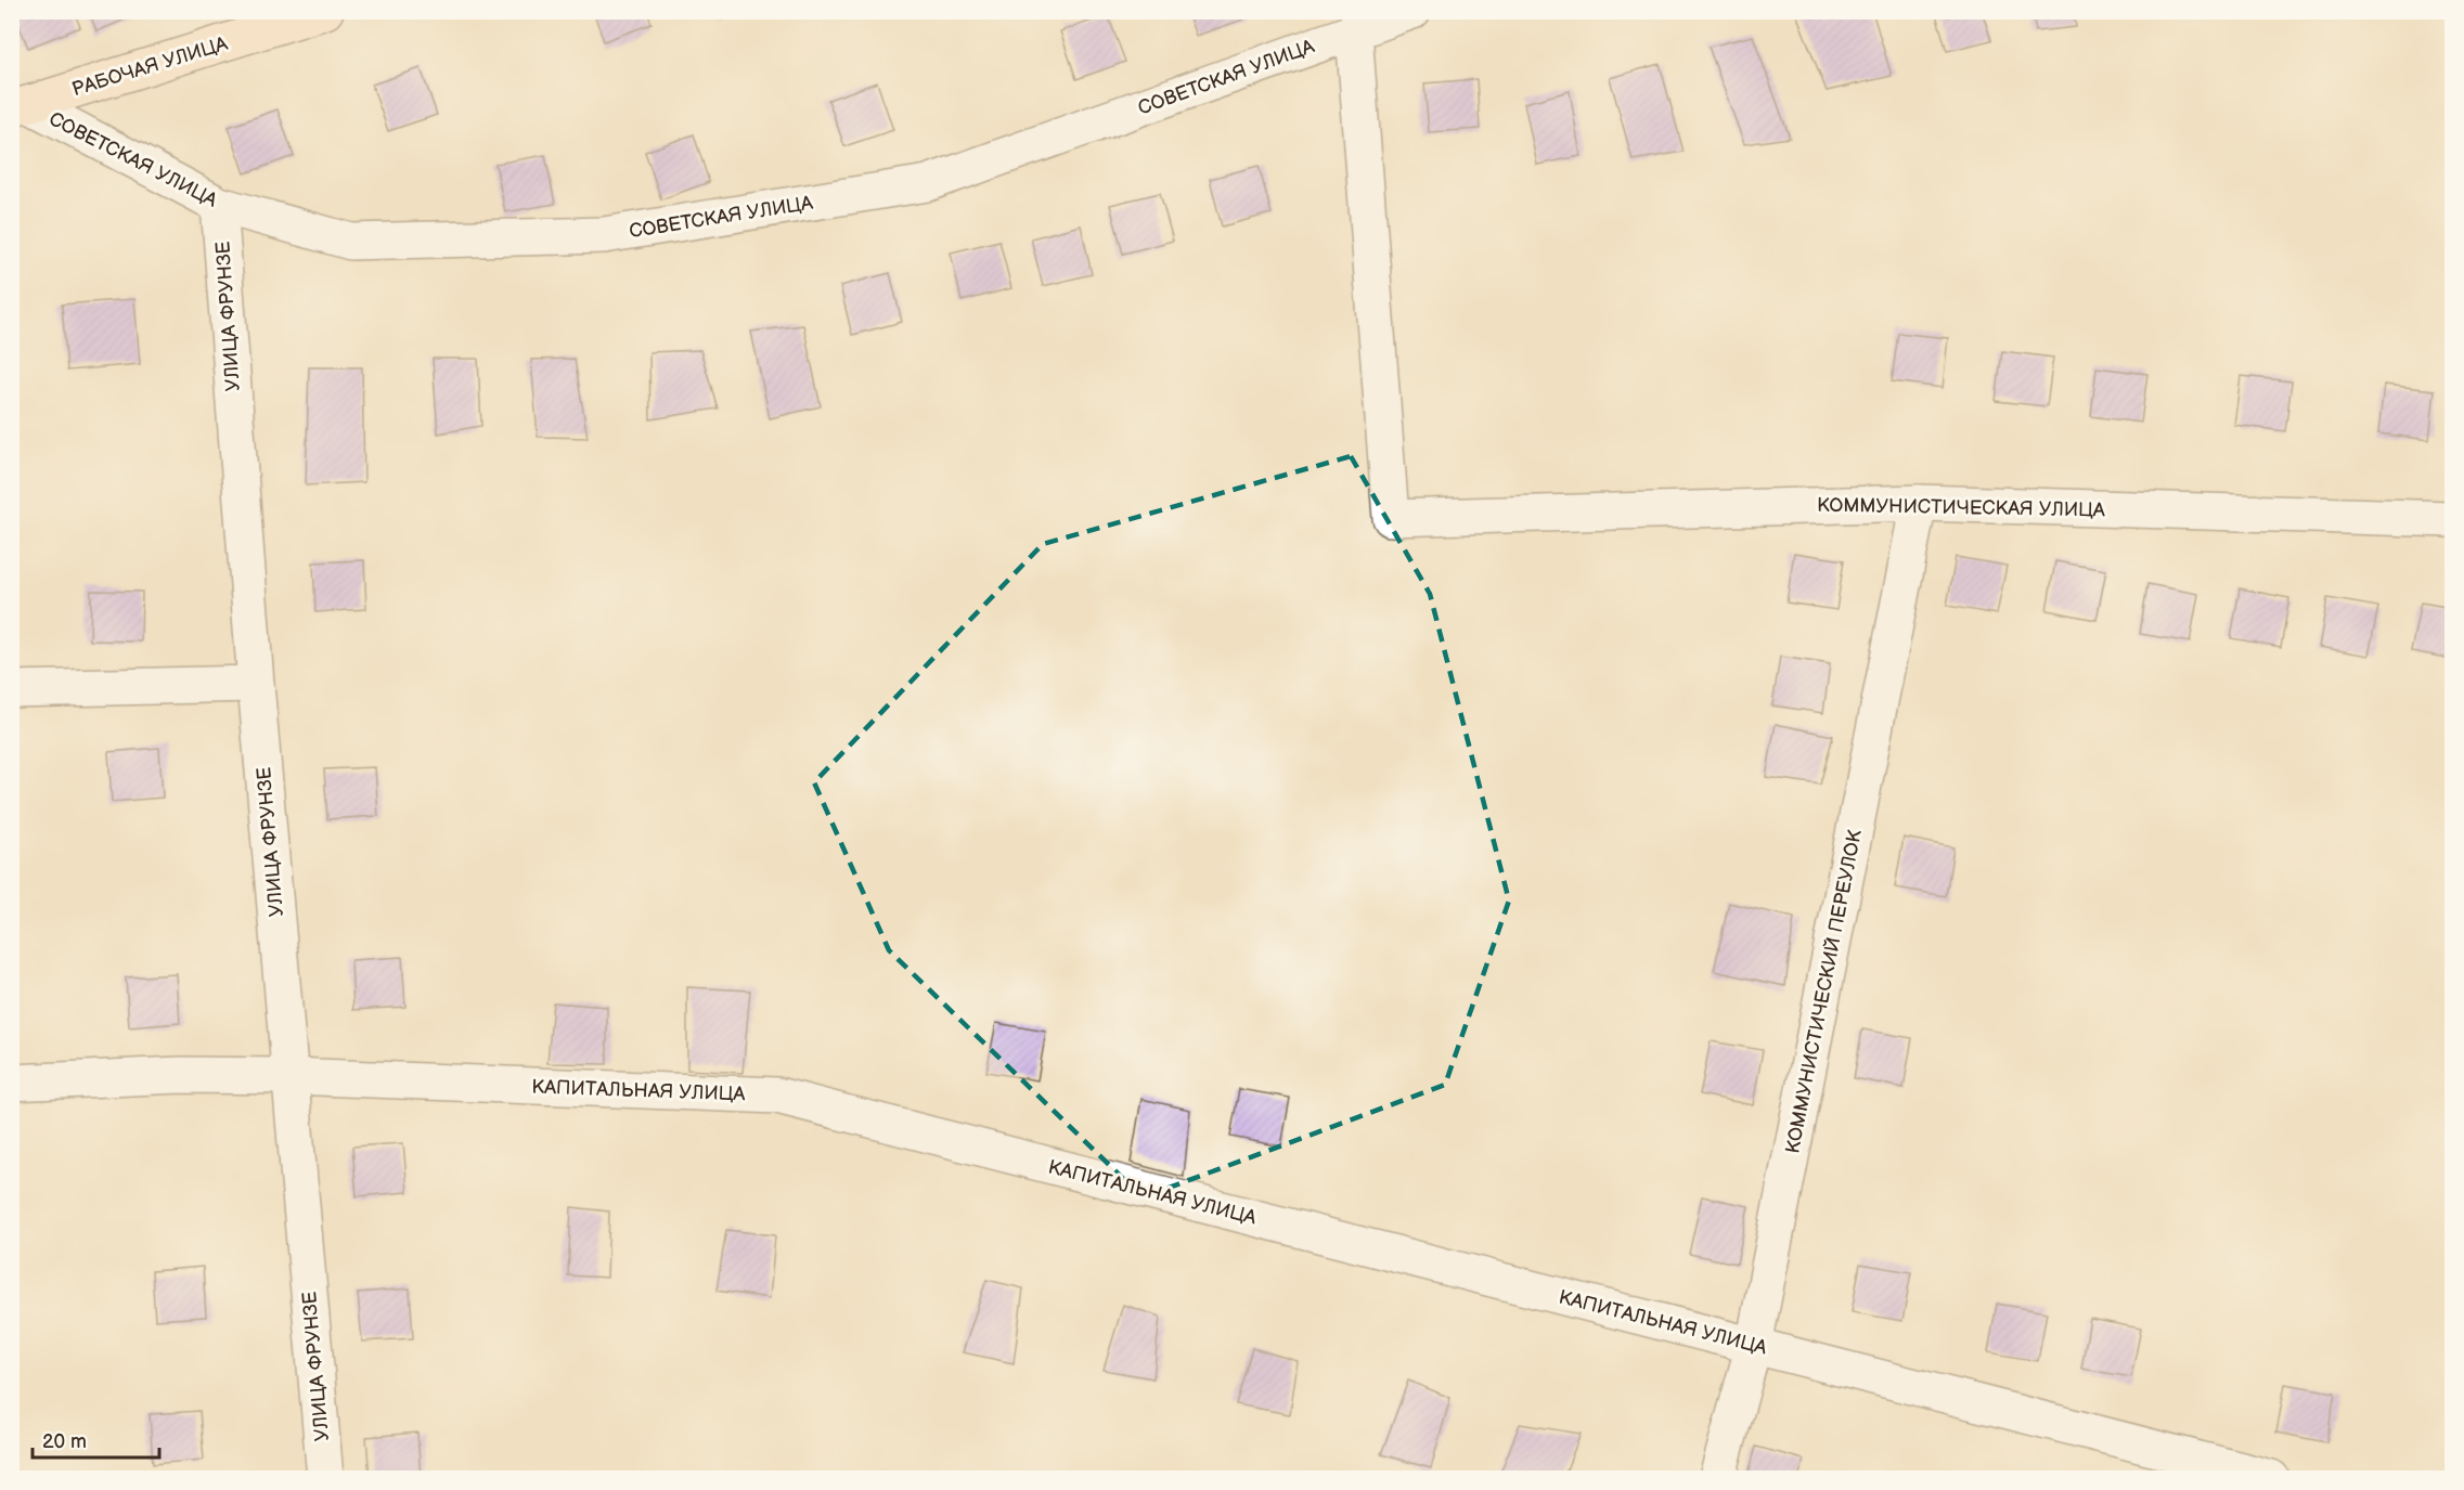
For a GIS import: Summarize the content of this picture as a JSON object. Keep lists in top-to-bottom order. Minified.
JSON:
{"streets":{"main road":["РАБОЧАЯ УЛИЦА"],"street":["СОВЕТСКАЯ УЛИЦА","УЛИЦА ФРУНЗЕ","КОММУНИСТИЧЕСКАЯ УЛИЦА","КОММУНИСТИЧЕСКИЙ ПЕРЕУЛОК","КАПИТАЛЬНАЯ УЛИЦА"]},"crossings":[["РАБОЧАЯ УЛИЦА","СОВЕТСКАЯ УЛИЦА"],["СОВЕТСКАЯ УЛИЦА","УЛИЦА ФРУНЗЕ"],["СОВЕТСКАЯ УЛИЦА","КОММУНИСТИЧЕСКАЯ УЛИЦА"],["УЛИЦА ФРУНЗЕ","КАПИТАЛЬНАЯ УЛИЦА"],["КОММУНИСТИЧЕСКАЯ УЛИЦА","КОММУНИСТИЧЕСКИЙ ПЕРЕУЛОК"],["КОММУНИСТИЧЕСКИЙ ПЕРЕУЛОК","КАПИТАЛЬНАЯ УЛИЦА"]],"scale_bar":"20 m"}
